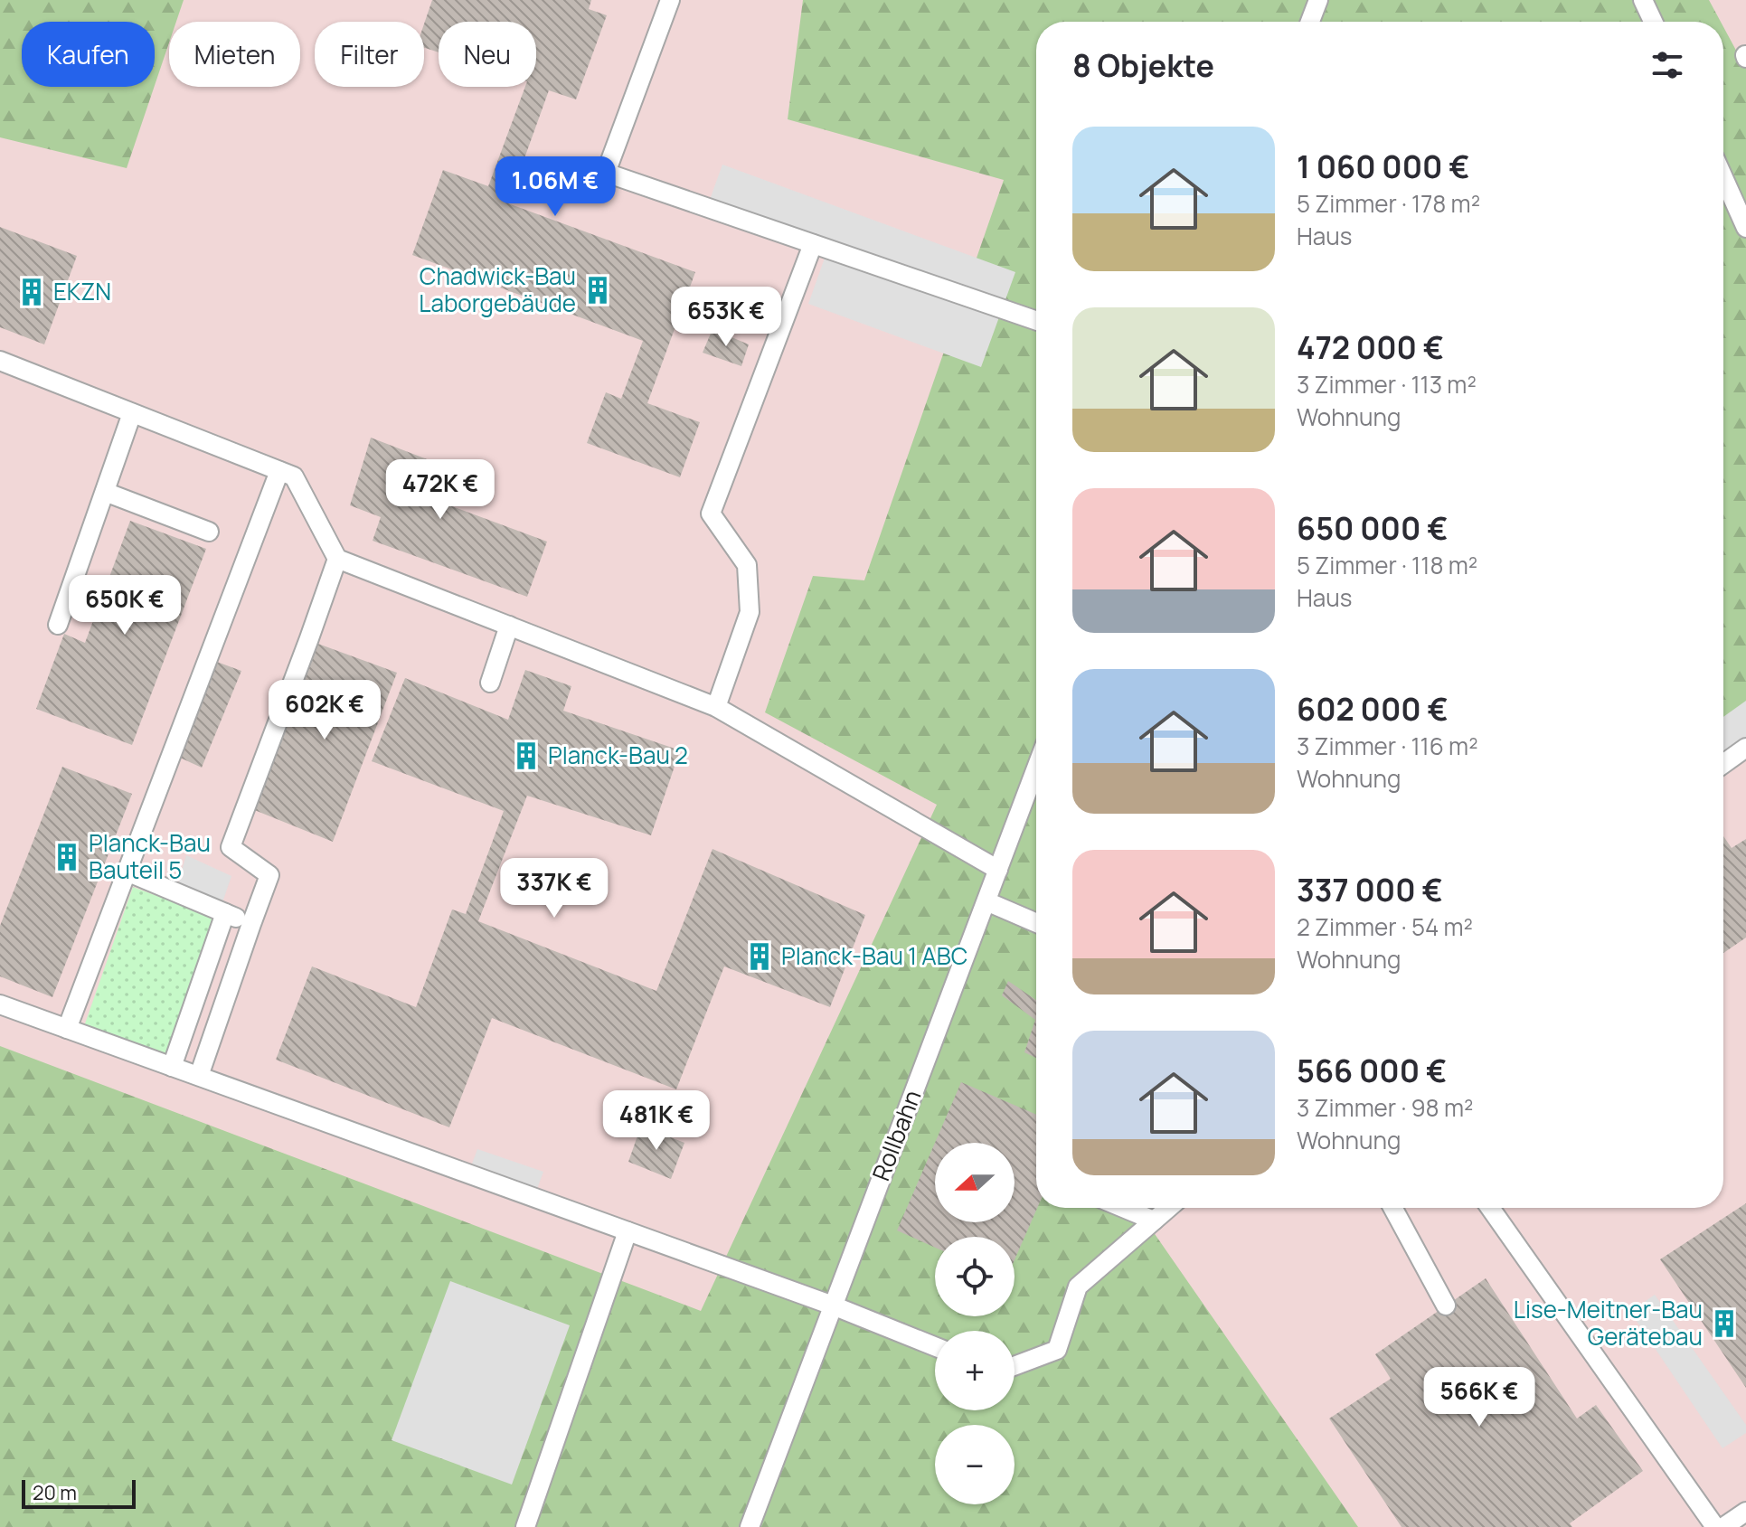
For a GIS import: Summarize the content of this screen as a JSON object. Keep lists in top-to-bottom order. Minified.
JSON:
{"streets":{"lane":["Rollbahn"]},"places":{"building":["Chadwick-Bau Laborgebäude","EKZN","Planck-Bau 2","Planck-Bau Bauteil 5","Planck-Bau 1 ABC","Lise-Meitner-Bau Gerätebau"]},"scale_bar":"20 m","north":"left","page":{"chip":["Kaufen","Mieten","Filter","Neu"],"heading":"8 Objekte","list":[{"name":"1 060 000 €","note":"5 Zimmer · 178 m² · Haus"},{"name":"472 000 €","note":"3 Zimmer · 113 m² · Wohnung"},{"name":"650 000 €","note":"5 Zimmer · 118 m² · Haus"},{"name":"602 000 €","note":"3 Zimmer · 116 m² · Wohnung"},{"name":"337 000 €","note":"2 Zimmer · 54 m² · Wohnung"},{"name":"566 000 €","note":"3 Zimmer · 98 m² · Wohnung"}],"price":["1.06M €","653K €","472K €","650K €","602K €","337K €","481K €","566K €"],"map_buttons":["+","−"],"scale":"20 m"}}
